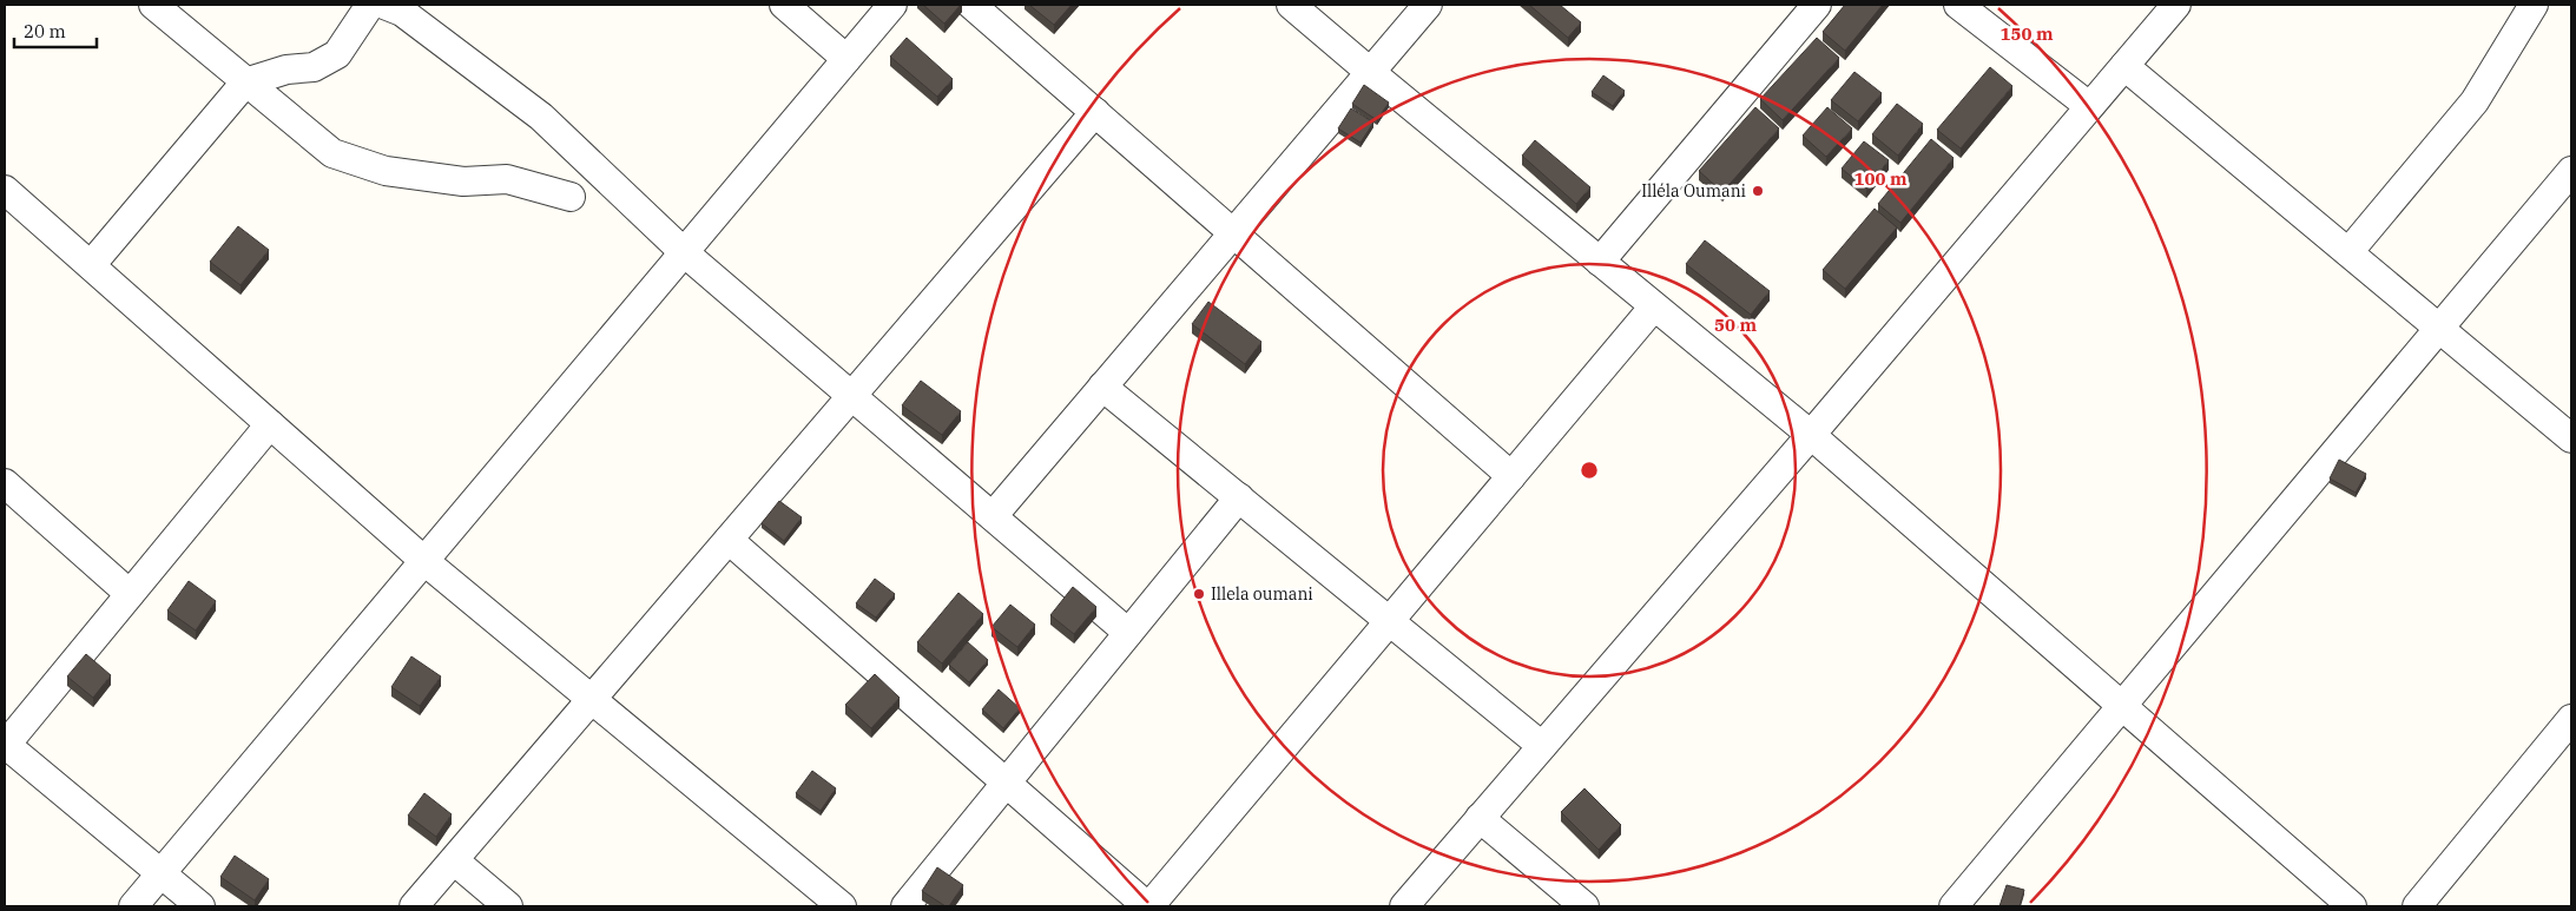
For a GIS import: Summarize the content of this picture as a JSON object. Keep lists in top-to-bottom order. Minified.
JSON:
{"places":["Illéla Oumani","Illela oumani"],"scale_bar":"20 m","rings":["150 m","100 m","50 m"]}
